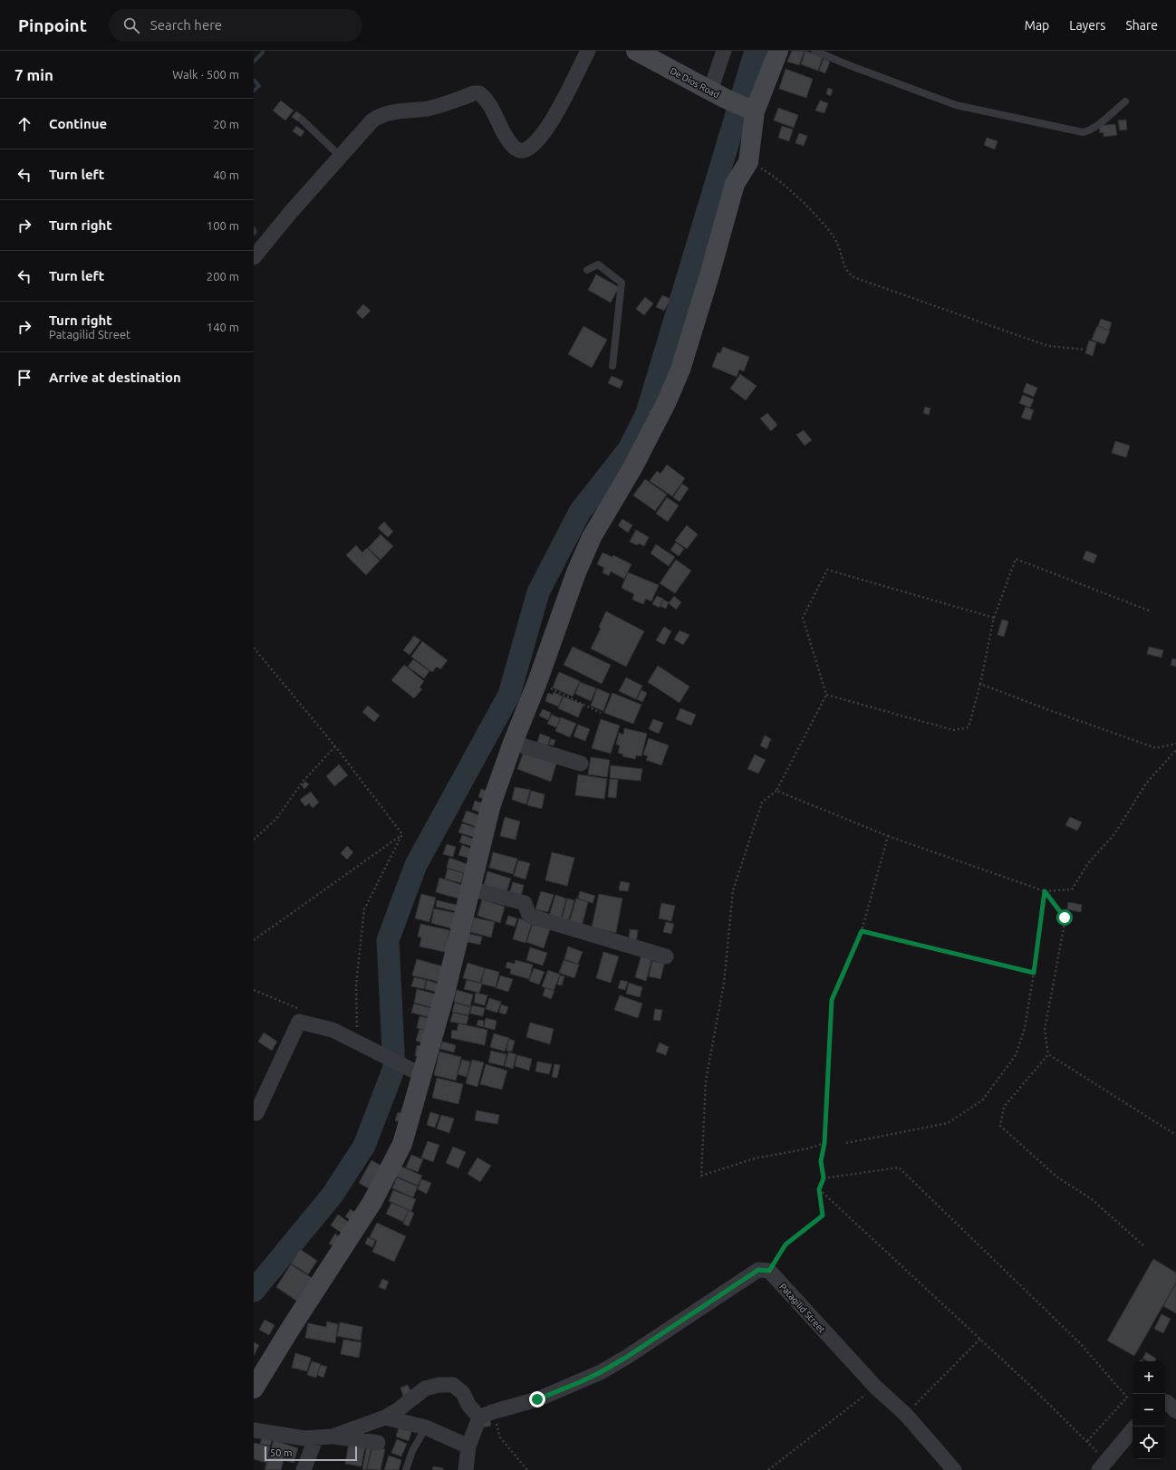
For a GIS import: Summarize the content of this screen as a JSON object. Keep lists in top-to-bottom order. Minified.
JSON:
{"streets":{"street":["De Dios Road","Patagilid Street"]},"scale_bar":"50 m","page":{"header":"Pinpoint","search":"Search here","nav":["Map","Layers","Share"],"heading":["7 min","Walk · 500 m"],"list":[["Continue","20 m"],["Turn left","40 m"],["Turn right","100 m"],["Turn left","200 m"],["Turn right","Patagilid Street","140 m"],"Arrive at destination"],"map_buttons":["+","−"],"scale":"50 m"}}
